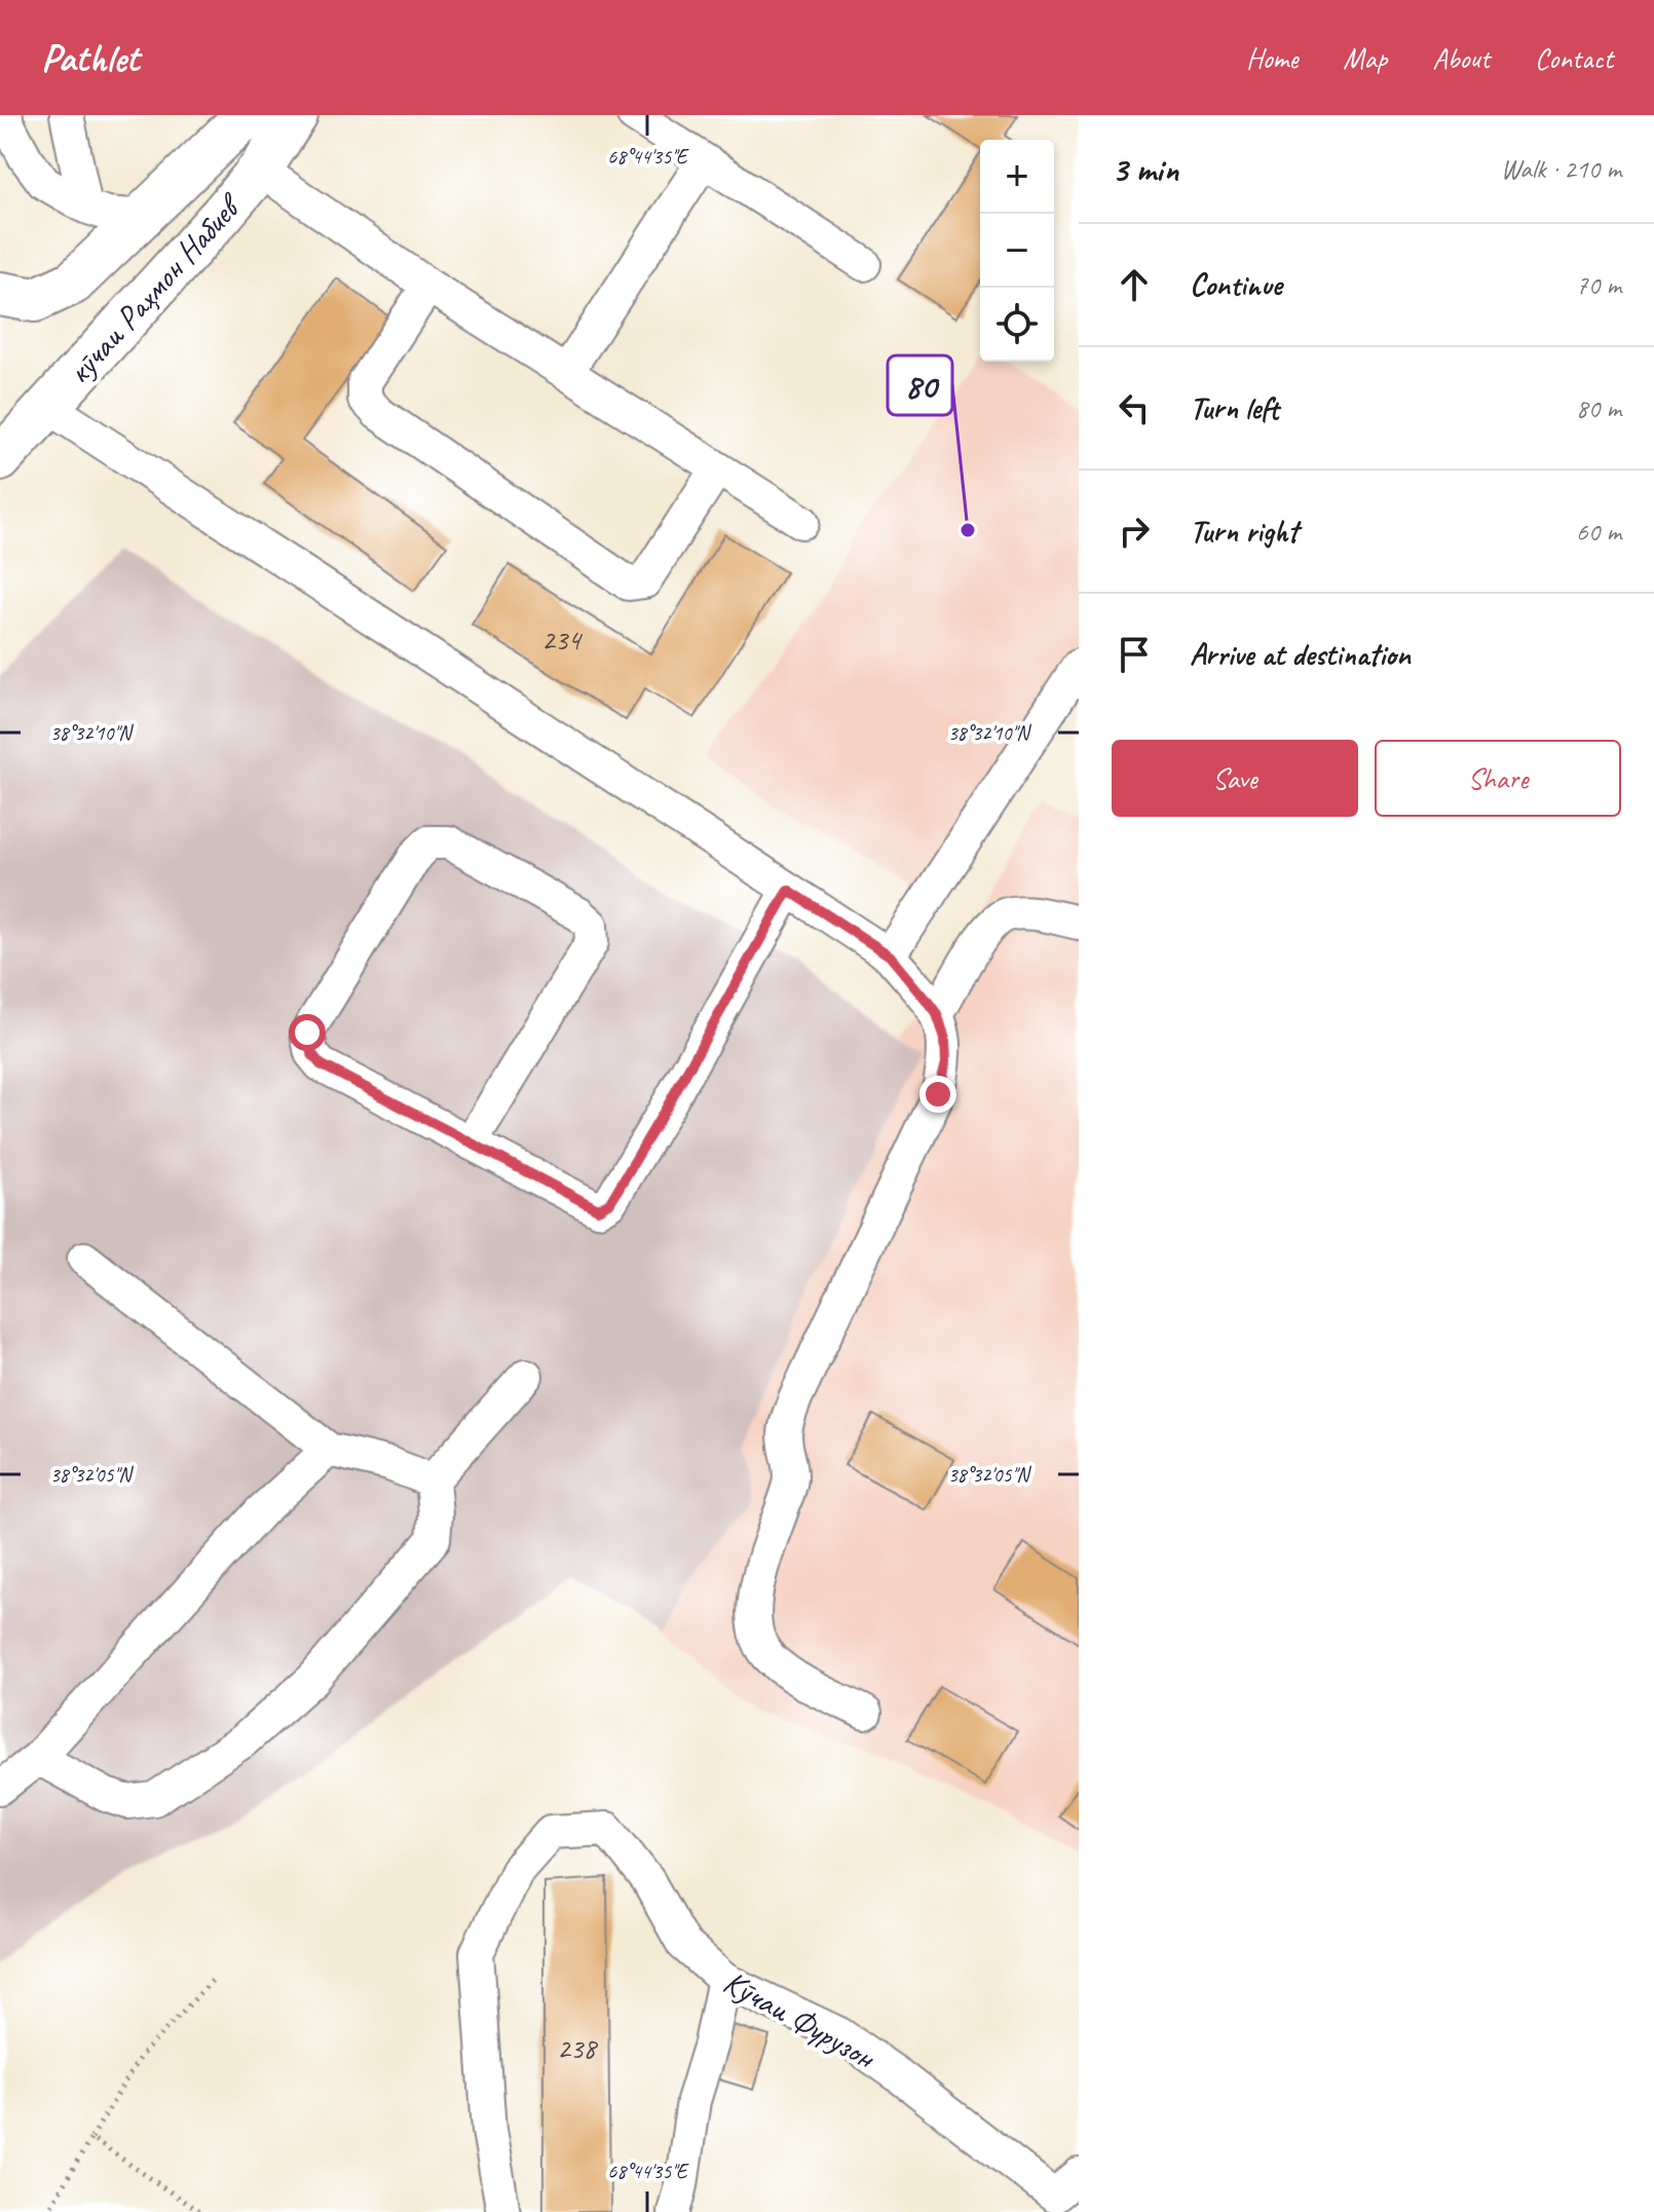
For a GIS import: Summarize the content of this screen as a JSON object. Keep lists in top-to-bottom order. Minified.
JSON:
{"streets":{"main road":["кӯчаи Раҳмон Набиев"],"street":["Кӯчаи Фурузон"]},"places":["80"],"house_numbers":["234","238"],"page":{"header":"Pathlet","nav":["Home","Map","About","Contact"],"heading":["3 min","Walk · 210 m"],"map_buttons":["+","−"],"list":[["Continue","70 m"],["Turn left","80 m"],["Turn right","60 m"],"Arrive at destination"],"buttons":["Save","Share"]},"coordinates":["68°44'35\"E","38°32'10\"N","38°32'05\"N"]}
